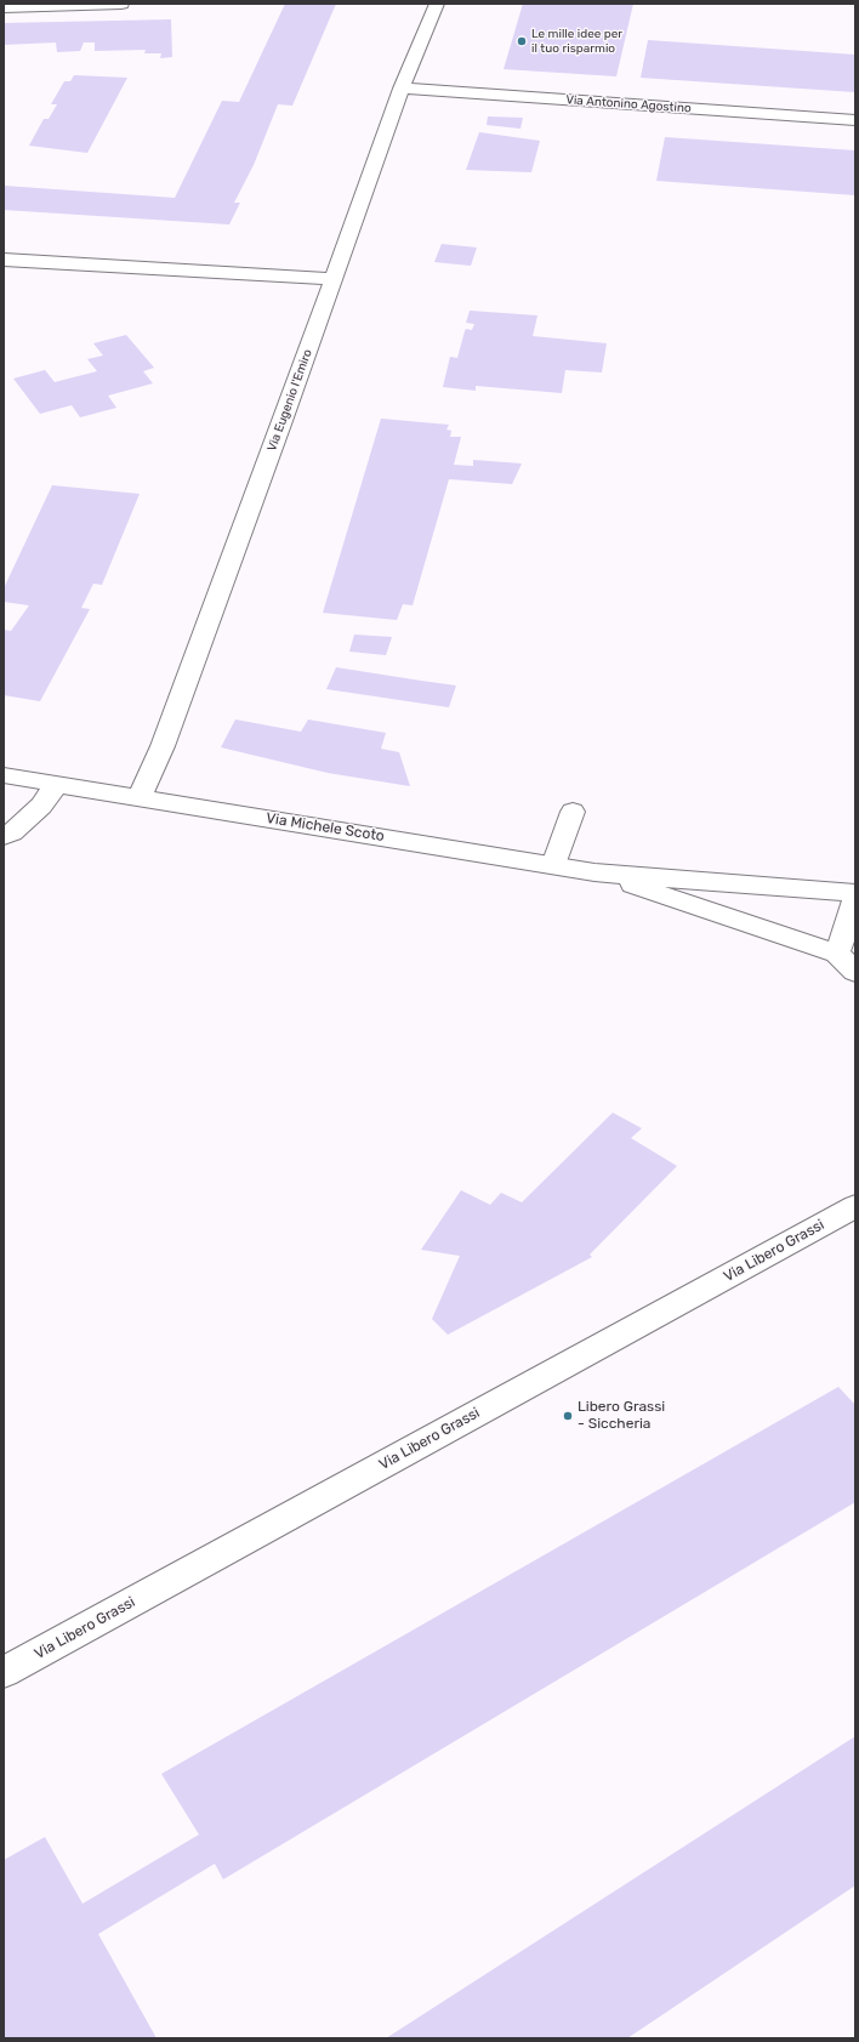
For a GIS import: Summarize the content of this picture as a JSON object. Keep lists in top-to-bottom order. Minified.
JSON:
{"streets":{"street":["Via Antonino Agostino","Via Eugenio l'Emiro","Via Michele Scoto","Via Libero Grassi"]},"crossings":[["Via Antonino Agostino","Via Eugenio l'Emiro"],["Via Eugenio l'Emiro","Via Michele Scoto"]],"places":["Le mille idee per il tuo risparmio","Libero Grassi - Siccheria"]}
